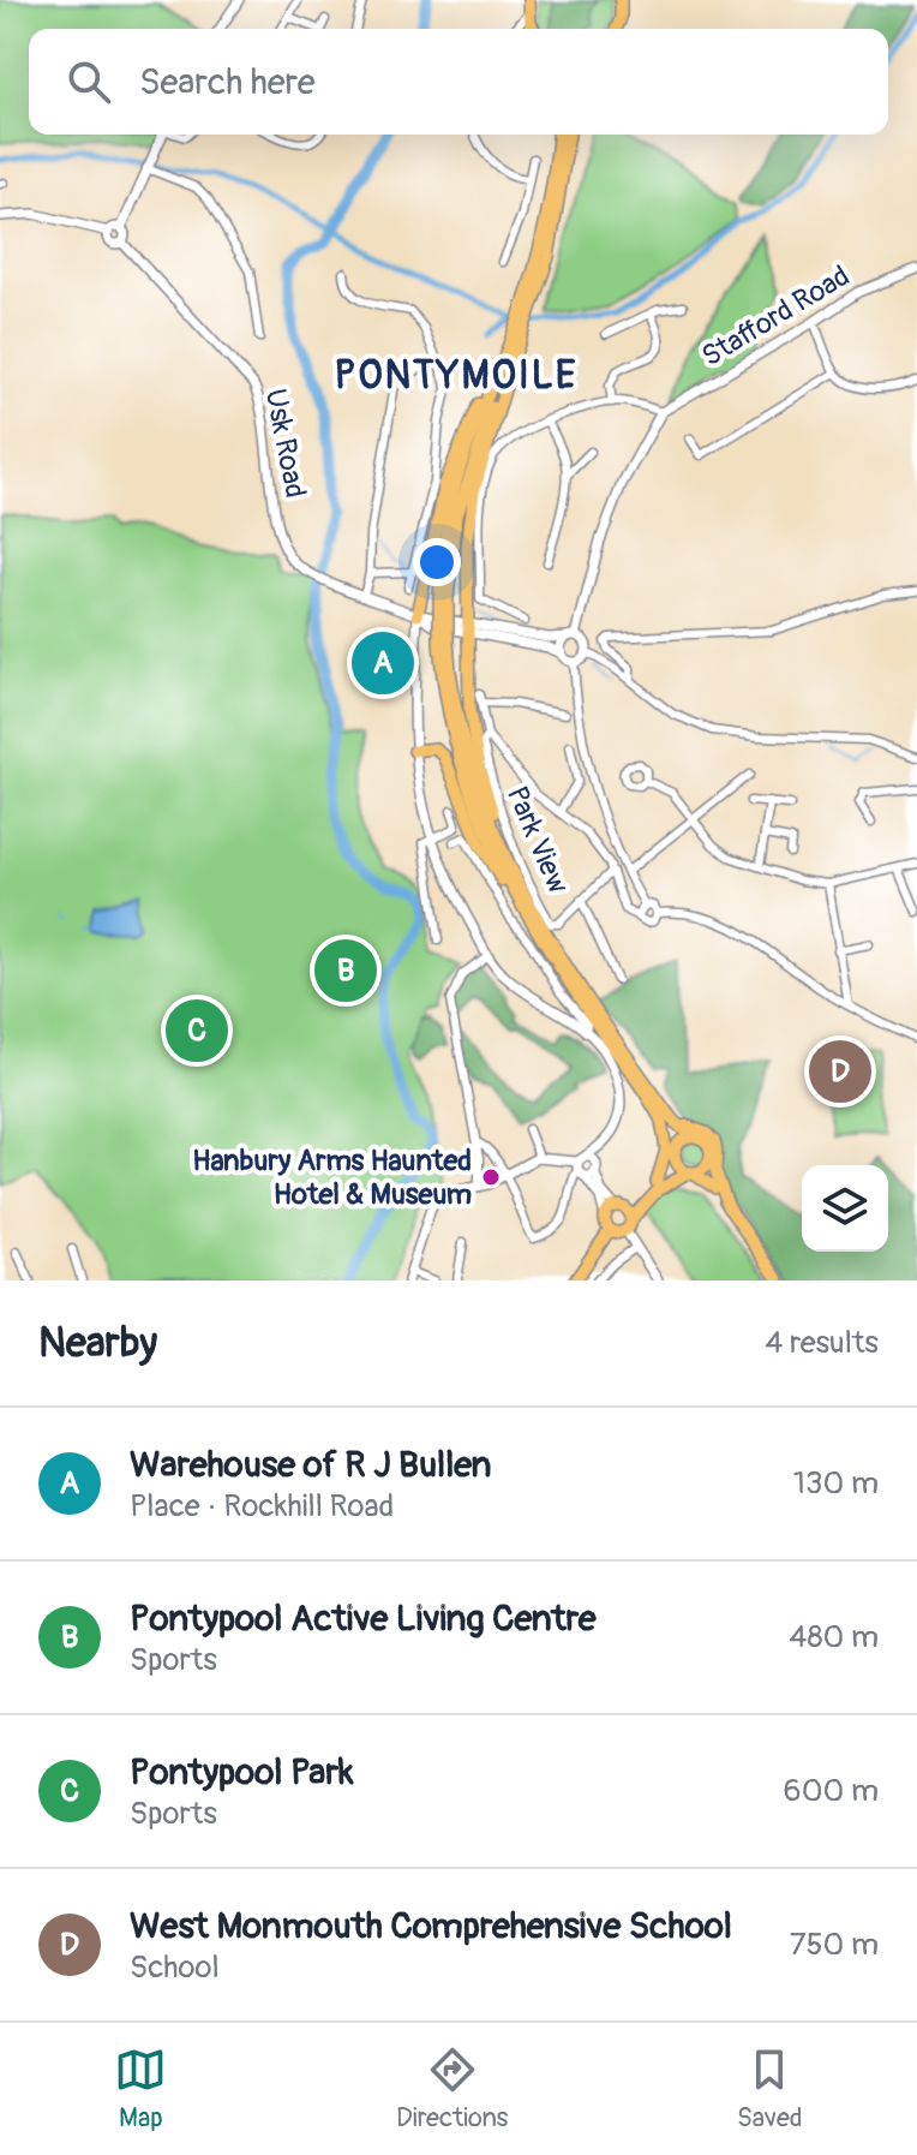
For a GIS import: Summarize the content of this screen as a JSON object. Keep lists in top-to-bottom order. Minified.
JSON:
{"streets":{"street":["Stafford Road","Usk Road","Park View"]},"districts":["PONTYMOILE"],"places":["Hanbury Arms Haunted Hotel & Museum"],"page":{"search":"Search here","pins":["A","B","C","D"],"heading":["Nearby","4 results"],"list":[{"mark":"A","name":"Warehouse of R J Bullen","note":"Place · Rockhill Road","value":"130 m"},{"mark":"B","name":"Pontypool Active Living Centre","note":"Sports","value":"480 m"},{"mark":"C","name":"Pontypool Park","note":"Sports","value":"600 m"},{"mark":"D","name":"West Monmouth Comprehensive School","note":"School","value":"750 m"}],"nav":["Map","Directions","Saved"]}}
